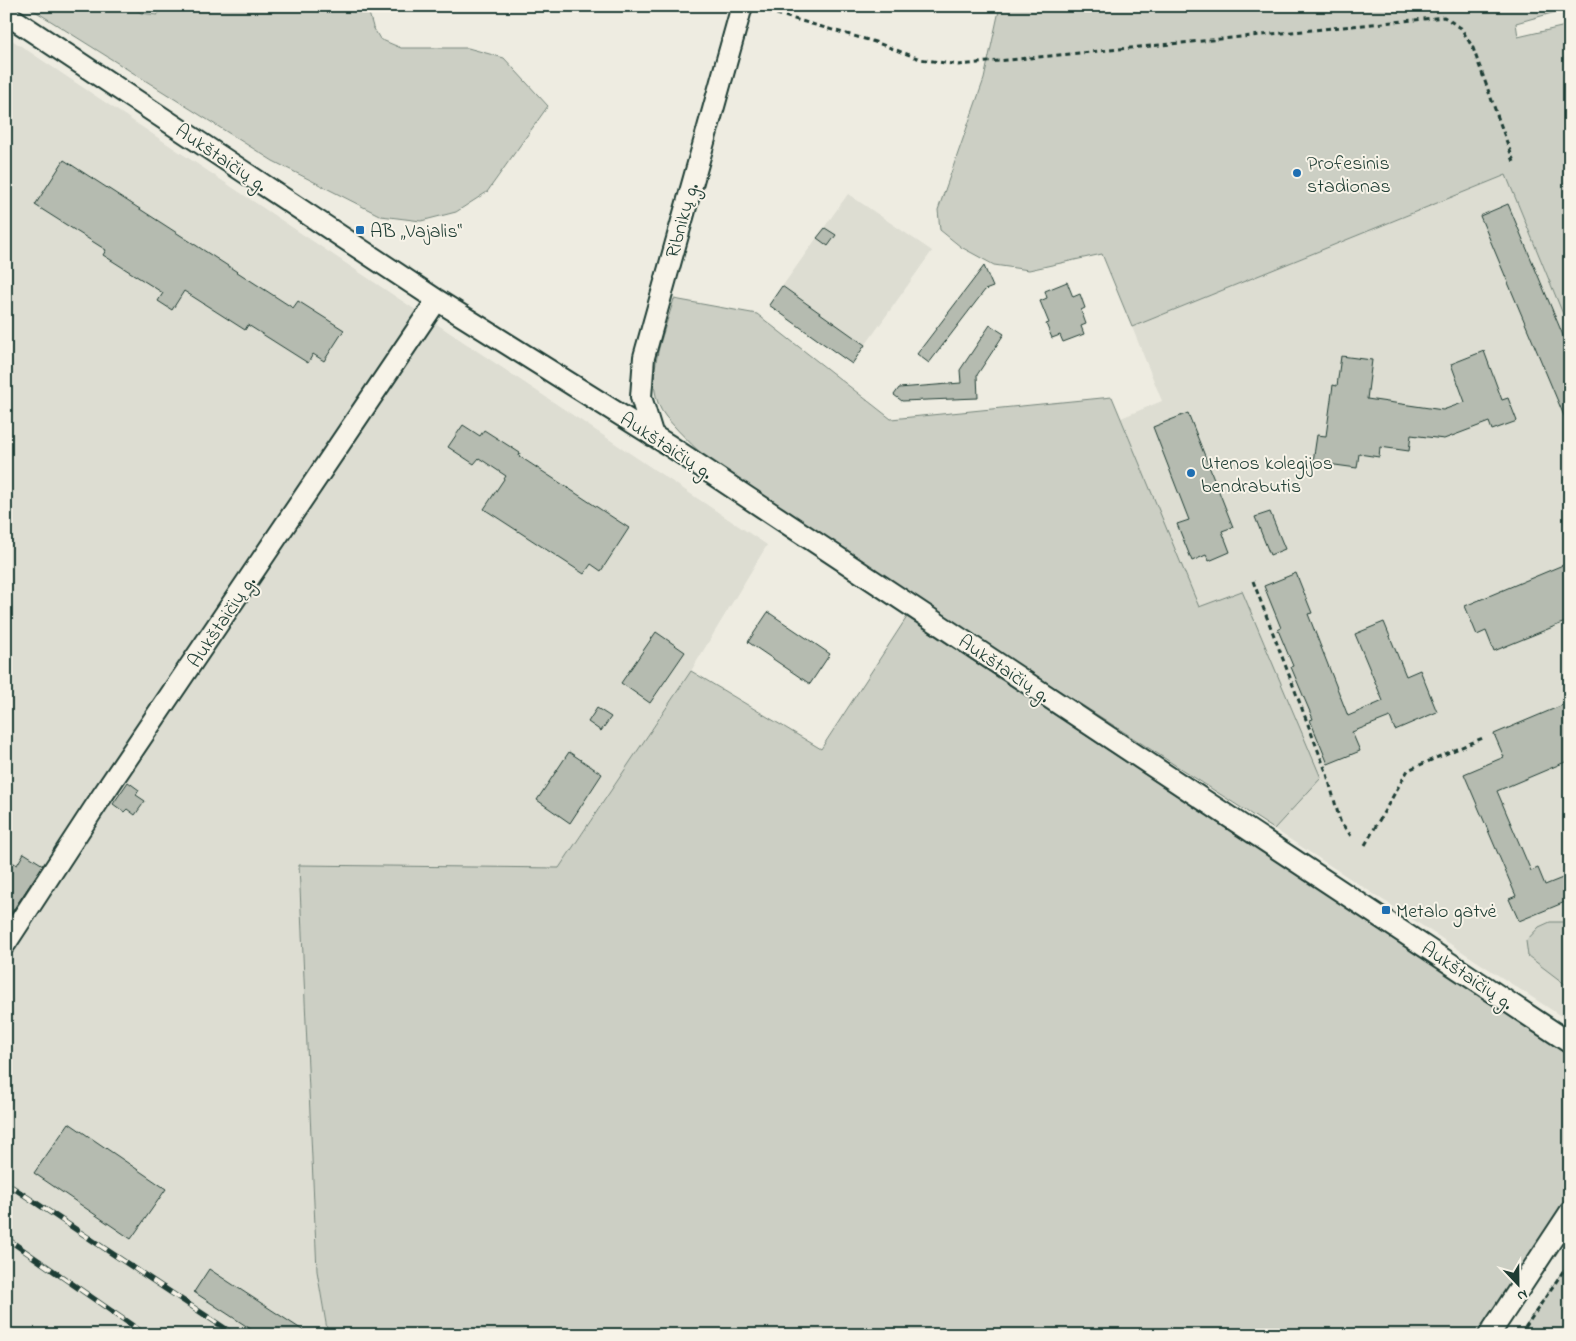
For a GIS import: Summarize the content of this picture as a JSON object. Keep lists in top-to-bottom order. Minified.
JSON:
{"streets":{"street":["Aukštaičių g.","Ribnikų g."]},"crossings":[["Aukštaičių g.","Ribnikų g."]],"places":{"other":["Profesinis stadionas","Utenos kolegijos bendrabutis"],"transit":["AB „Vajalis“","Metalo gatvė"]},"north":"bottom"}
